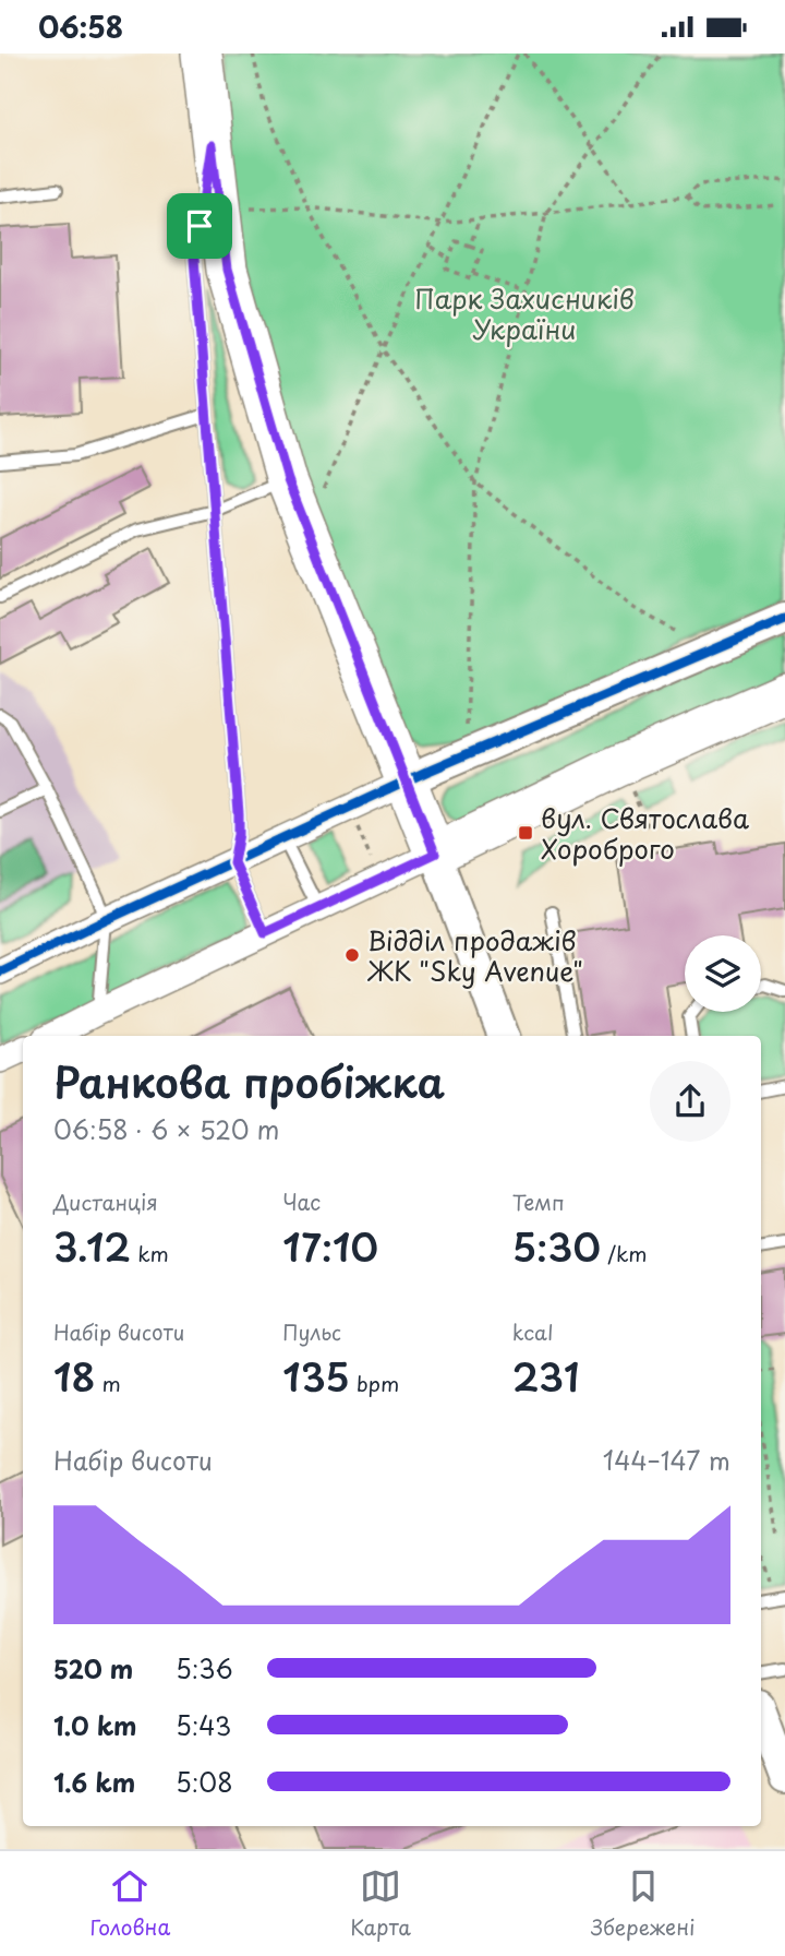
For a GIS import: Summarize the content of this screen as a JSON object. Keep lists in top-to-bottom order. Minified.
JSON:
{"parks":["Парк Захисників України"],"places":{"transit":["вул. Святослава Хороброго"],"other":["Відділ продажів ЖК \"Sky Avenue\""]},"page":{"status":"06:58","heading":["Ранкова пробіжка","06:58 · 6 × 520 m"],"stats":[["Дистанція","3.12 km"],["Час","17:10"],["Темп","5:30 /km"],["Набір висоти","18 m"],["Пульс","135 bpm"],["kcal","231"]],"chart":["Набір висоти","144–147 m"],"list":[{"name":"520 m","note":"5:36"},{"name":"1.0 km","note":"5:43"},{"name":"1.6 km","note":"5:08"}],"tabs":["Головна","Карта","Збережені"]}}
